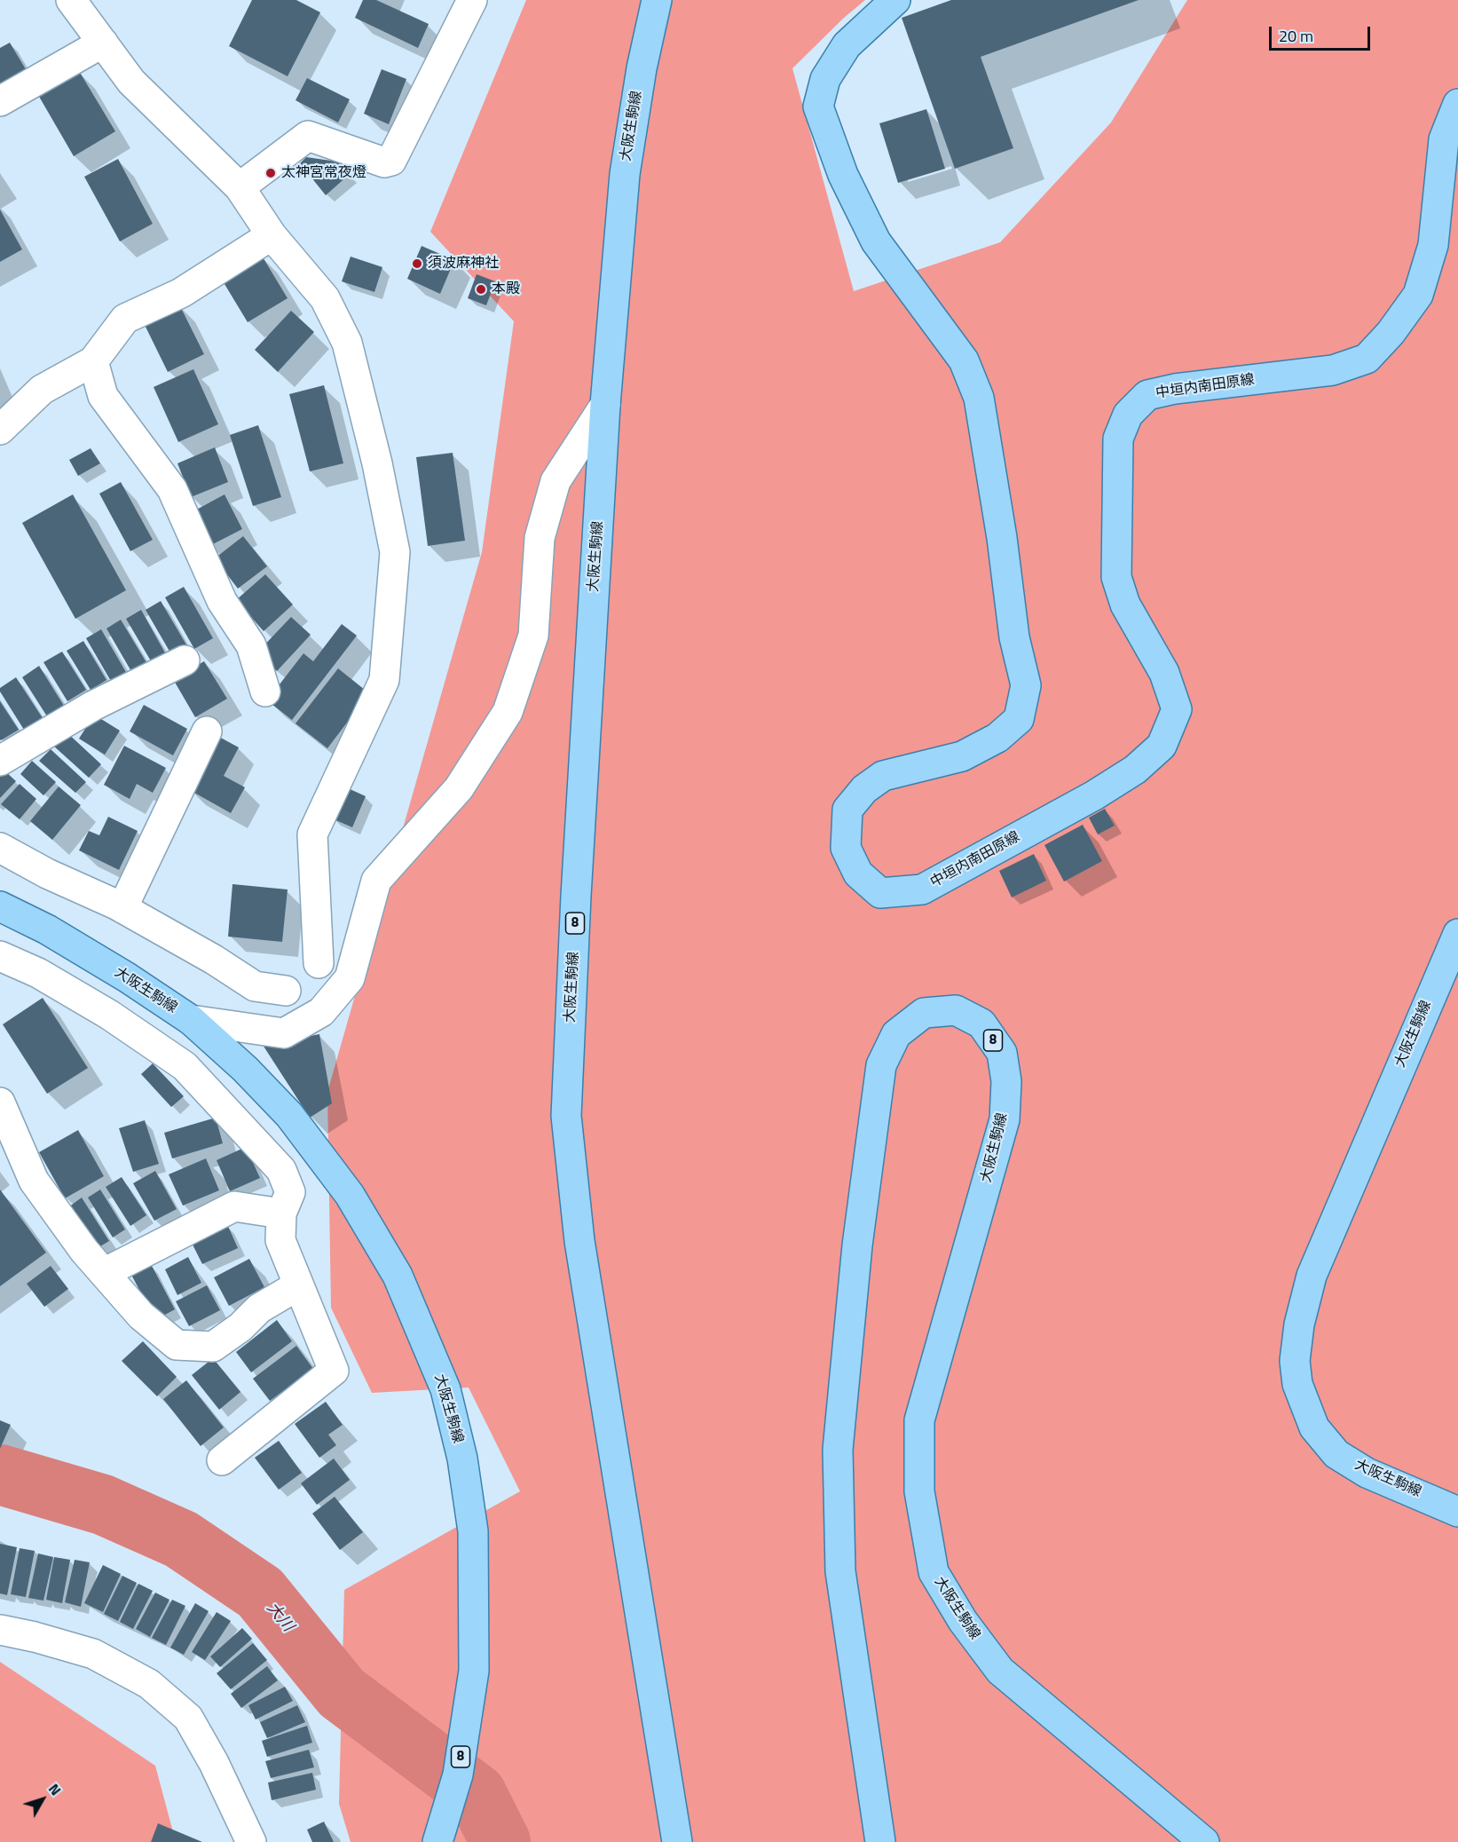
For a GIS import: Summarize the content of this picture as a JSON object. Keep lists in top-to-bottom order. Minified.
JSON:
{"streets":{"main road":["大阪生駒線","中垣内南田原線","8"]},"water":["大川"],"places":["太神宮常夜燈","須波麻神社","本殿"],"scale_bar":"20 m","north":"top right"}
